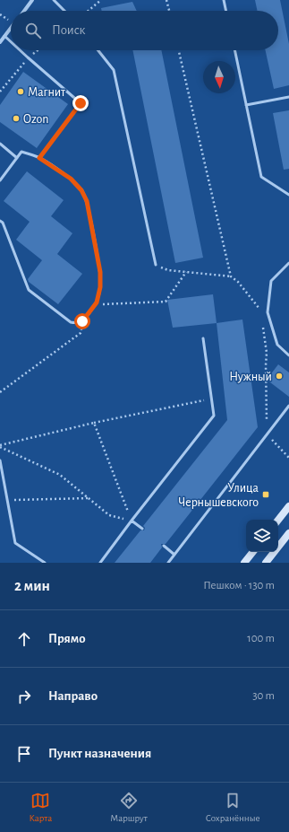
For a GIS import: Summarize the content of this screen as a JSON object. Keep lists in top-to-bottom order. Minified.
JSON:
{"places":{"other":["Магнит","Ozon","Нужный"],"transit":["Улица Чернышевского"]},"north":"bottom","page":{"search":"Поиск","heading":["2 мин","Пешком · 130 m"],"list":[["Прямо","100 m"],["Направо","30 m"],"Пункт назначения"],"nav":["Карта","Маршрут","Сохранённые"]}}
